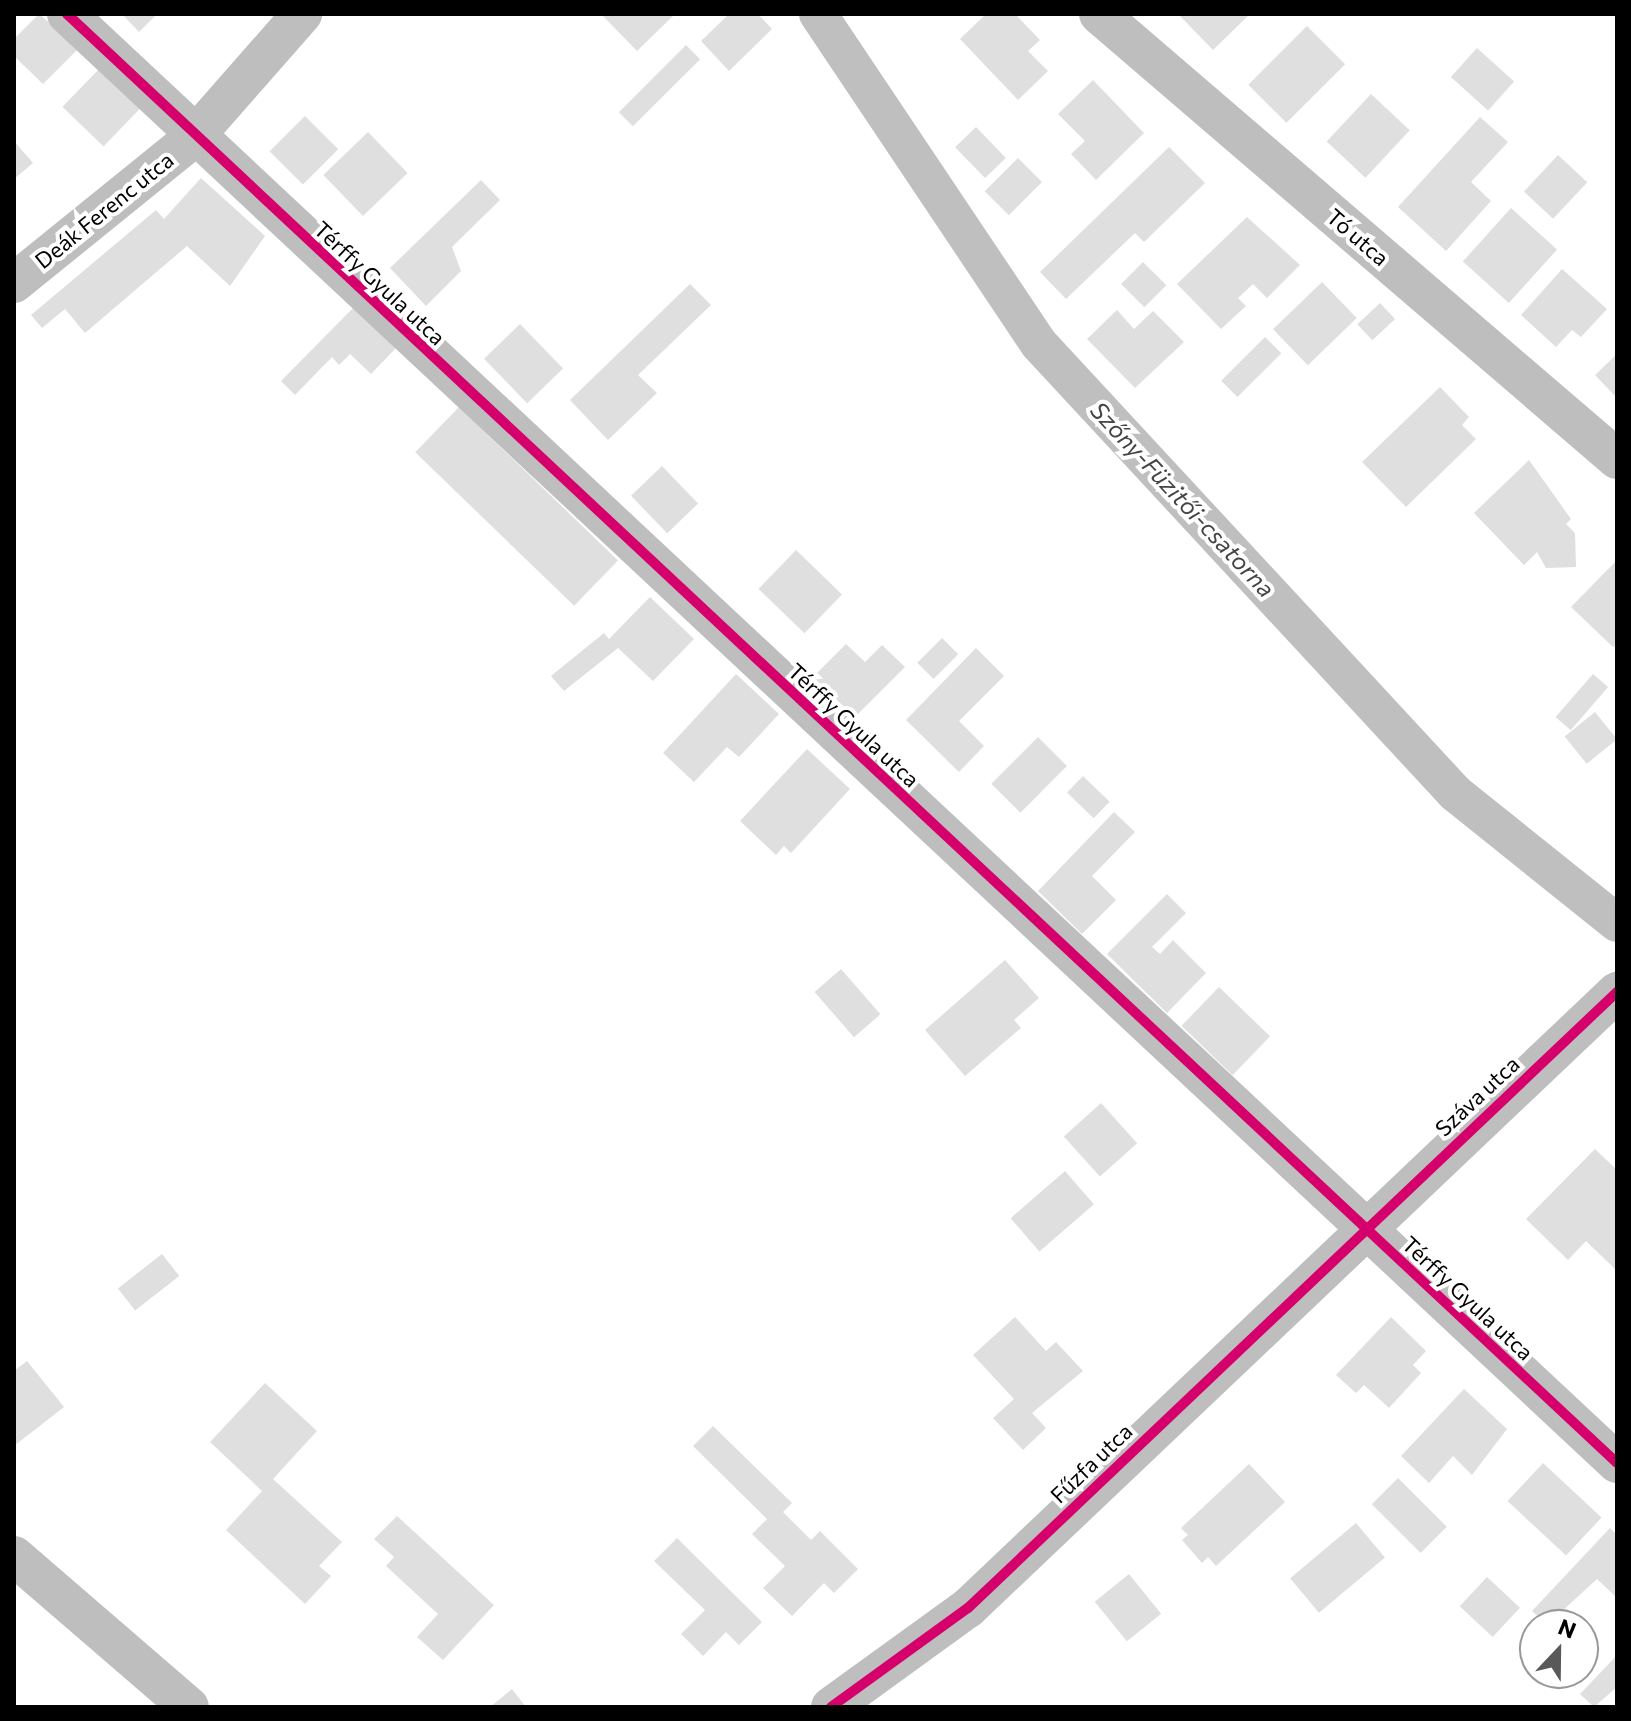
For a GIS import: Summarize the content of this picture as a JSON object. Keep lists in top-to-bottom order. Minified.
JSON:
{"streets":{"street":["Deák Ferenc utca","Tó utca","Térffy Gyula utca","Száva utca","Fűzfa utca"]},"crossings":[["Deák Ferenc utca","Térffy Gyula utca"],["Térffy Gyula utca","Száva utca"],["Térffy Gyula utca","Fűzfa utca"],["Száva utca","Fűzfa utca"]],"water":["Szőny-Füzitői-csatorna"],"north":"top"}
